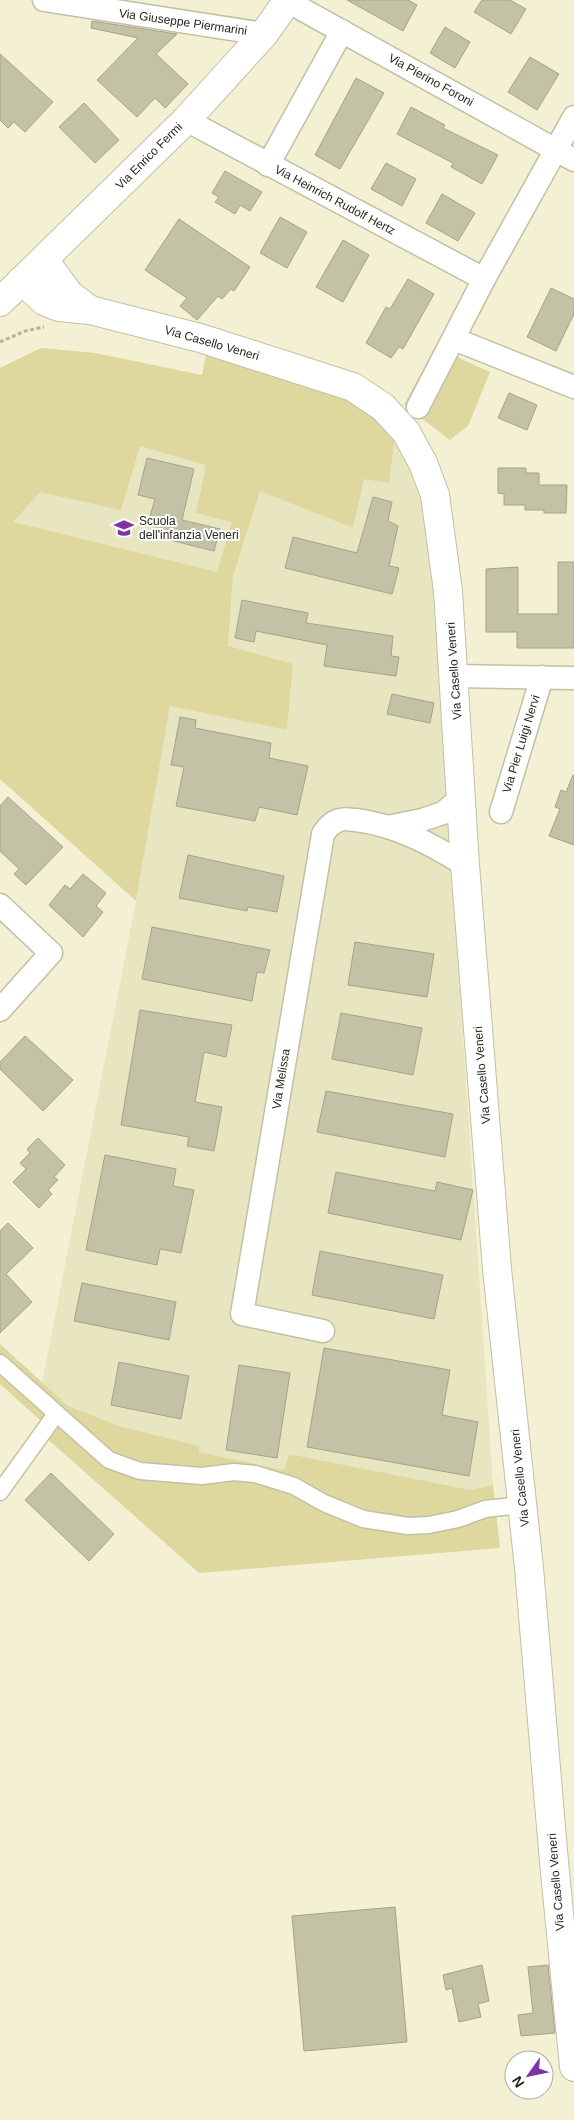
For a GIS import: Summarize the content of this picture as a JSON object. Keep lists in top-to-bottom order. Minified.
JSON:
{"streets":{"street":["Via Giuseppe Piermarini","Via Pierino Foroni","Via Enrico Fermi","Via Heinrich Rudolf Hertz","Via Casello Veneri","Via Pier Luigi Nervi","Via Melissa"]},"crossings":[["Via Giuseppe Piermarini","Via Enrico Fermi"],["Via Pierino Foroni","Via Enrico Fermi"],["Via Enrico Fermi","Via Heinrich Rudolf Hertz"],["Via Enrico Fermi","Via Casello Veneri"],["Via Casello Veneri","Via Pier Luigi Nervi"],["Via Casello Veneri","Via Melissa"]],"places":{"school or university":["Scuola dell'infanzia Veneri"]},"north":"bottom left"}
